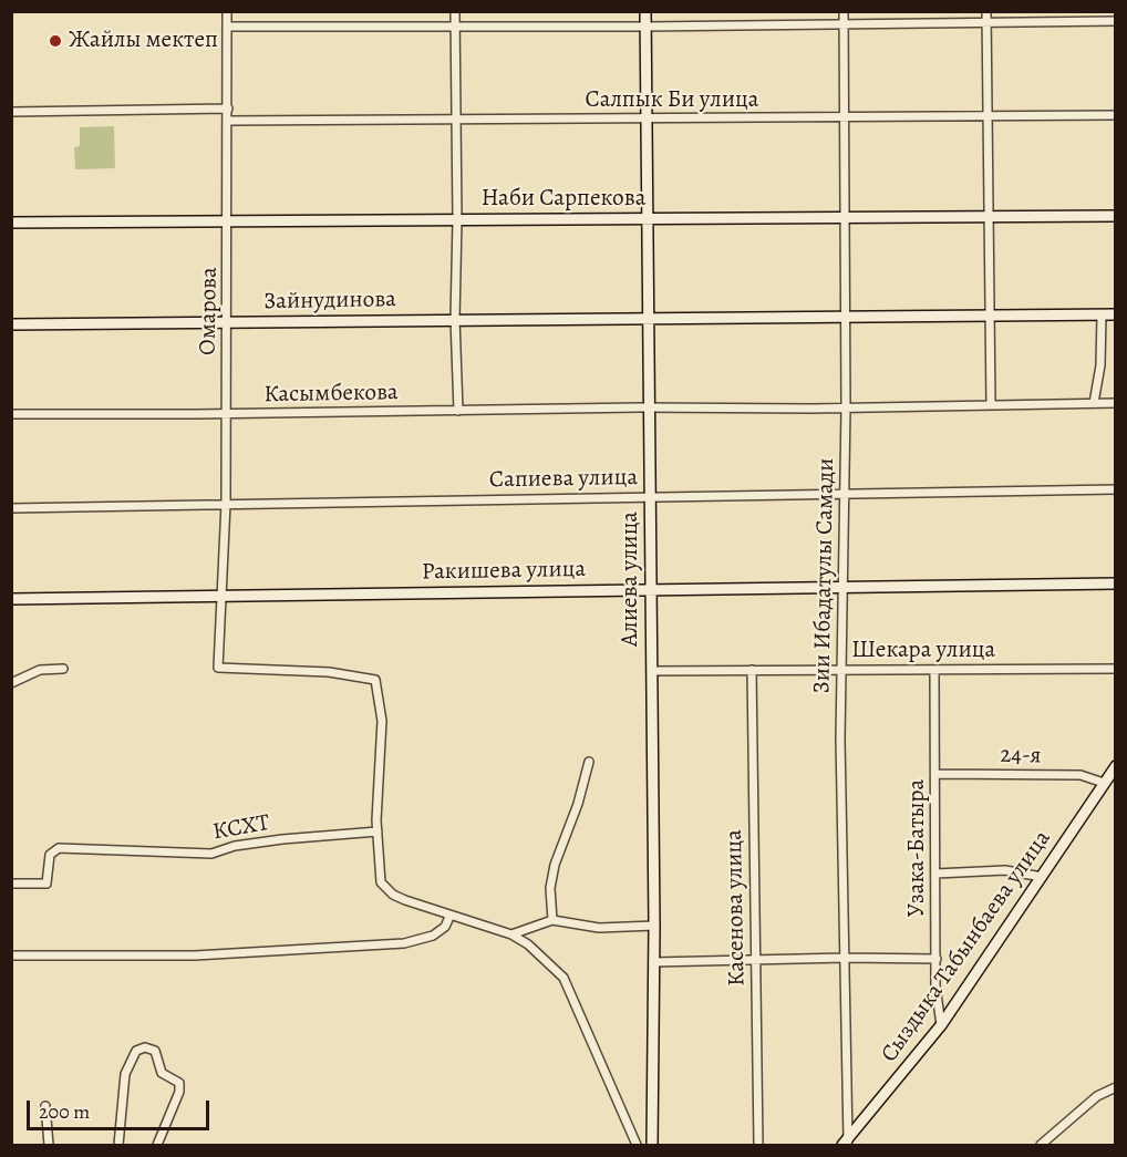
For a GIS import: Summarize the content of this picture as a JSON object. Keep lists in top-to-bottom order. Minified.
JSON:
{"streets":{"street":["Салпык Би улица","Наби Сарпекова","Зайнудинова","Омарова","Касымбекова","Сапиева улица","Ракишева улица","Зии Ибадатулы Самади","Алиева улица","Шекара улица","24-я","КСХТ","Узака-Батыра","Касенова улица","Сыздыка Табынбаева улица"]},"crossings":[["Салпык Би улица","Омарова"],["Салпык Би улица","Зии Ибадатулы Самади"],["Салпык Би улица","Алиева улица"],["Наби Сарпекова","Омарова"],["Наби Сарпекова","Зии Ибадатулы Самади"],["Наби Сарпекова","Алиева улица"],["Зайнудинова","Омарова"],["Зайнудинова","Зии Ибадатулы Самади"],["Зайнудинова","Алиева улица"],["Омарова","Касымбекова"],["Омарова","Сапиева улица"],["Омарова","Ракишева улица"],["Омарова","КСХТ"],["Касымбекова","Зии Ибадатулы Самади"],["Касымбекова","Алиева улица"],["Сапиева улица","Зии Ибадатулы Самади"],["Сапиева улица","Алиева улица"],["Ракишева улица","Зии Ибадатулы Самади"],["Ракишева улица","Алиева улица"],["Зии Ибадатулы Самади","Шекара улица"],["Зии Ибадатулы Самади","Сыздыка Табынбаева улица"],["Алиева улица","Шекара улица"],["Шекара улица","Узака-Батыра"],["Шекара улица","Касенова улица"],["24-я","Узака-Батыра"],["24-я","Сыздыка Табынбаева улица"],["Узака-Батыра","Сыздыка Табынбаева улица"]],"places":["Жайлы мектеп"],"scale_bar":"200 m"}
